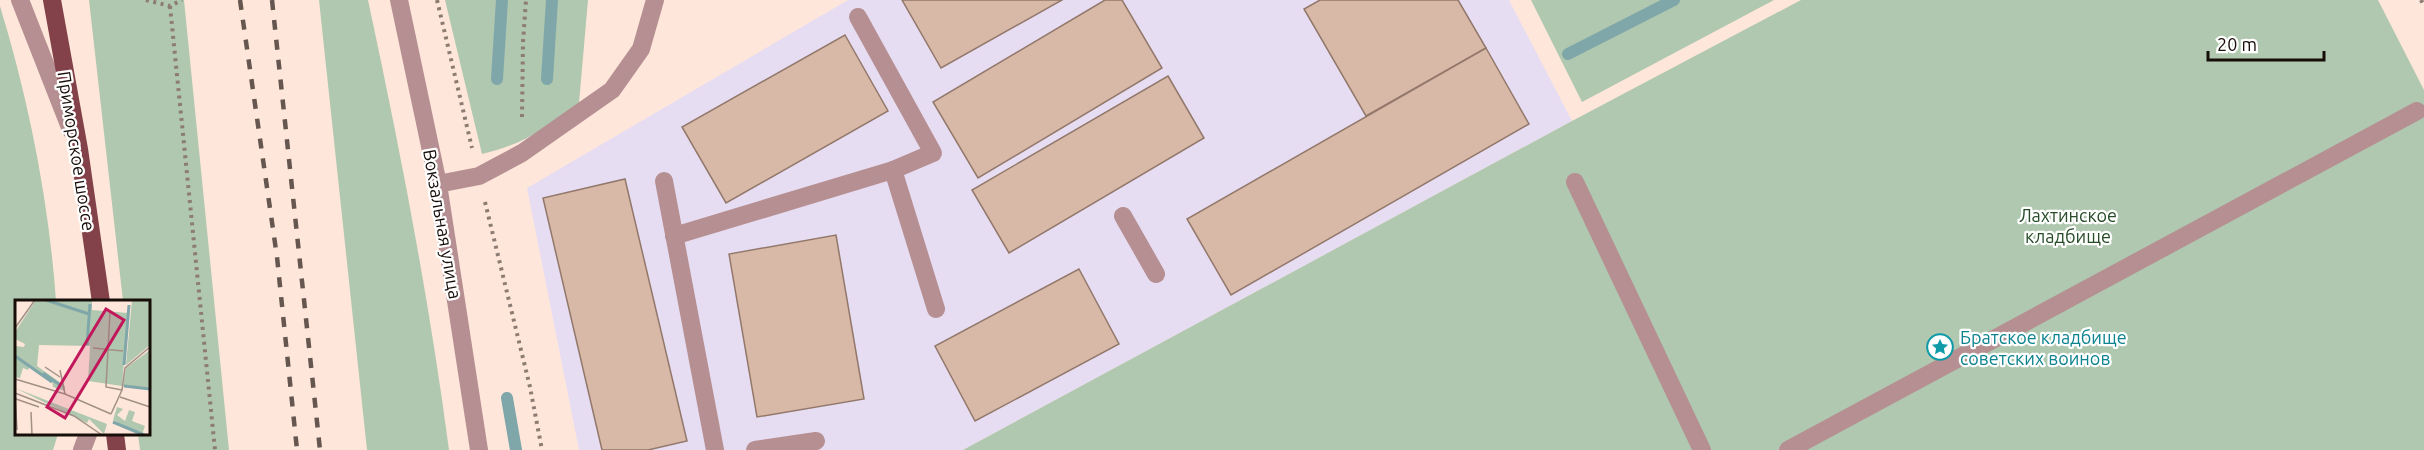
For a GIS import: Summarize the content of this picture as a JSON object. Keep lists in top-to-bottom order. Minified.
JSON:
{"streets":{"main road":["Приморское шоссе"],"street":["Вокзальная улица"]},"parks":["Лахтинское кладбище"],"places":{"place":["Братское кладбище советских воинов"]},"scale_bar":"20 m"}
